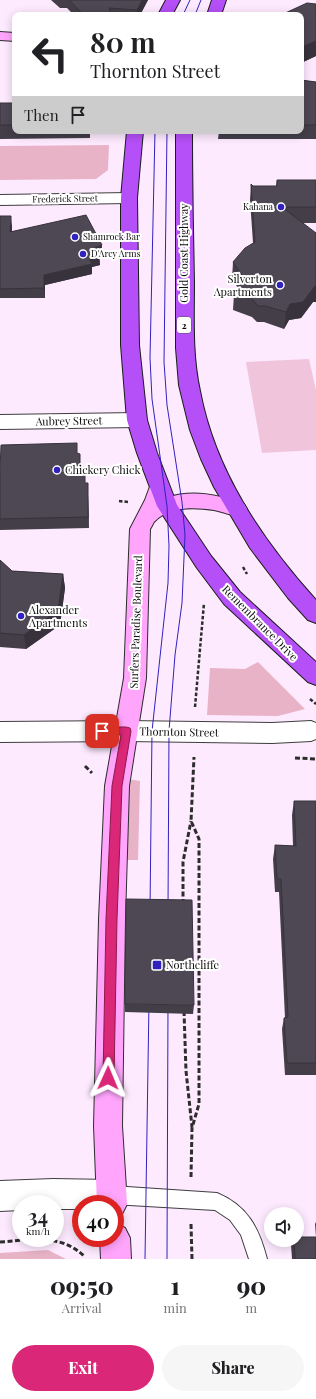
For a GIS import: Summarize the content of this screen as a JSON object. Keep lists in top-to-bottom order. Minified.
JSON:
{"streets":{"highway":["Gold Coast Highway","2","Remembrance Drive"],"street":["Frederick Street","Aubrey Street","Surfers Paradise Boulevard","Thornton Street"]},"crossings":[["Gold Coast Highway","2"],["Surfers Paradise Boulevard","Thornton Street"]],"places":{"other":["Kahana","Shamrock Bar","D'Arcy Arms","Silverton Apartments","Chickery Chick","Alexander Apartments"],"transit":["Northcliffe"]},"page":{"turn":["80 m","Thornton Street"],"then":"Then","speed":"34 km/h","limit":"40","eta":["09:50","Arrival","1","min","90","m"],"buttons":["Exit","Share"]}}
